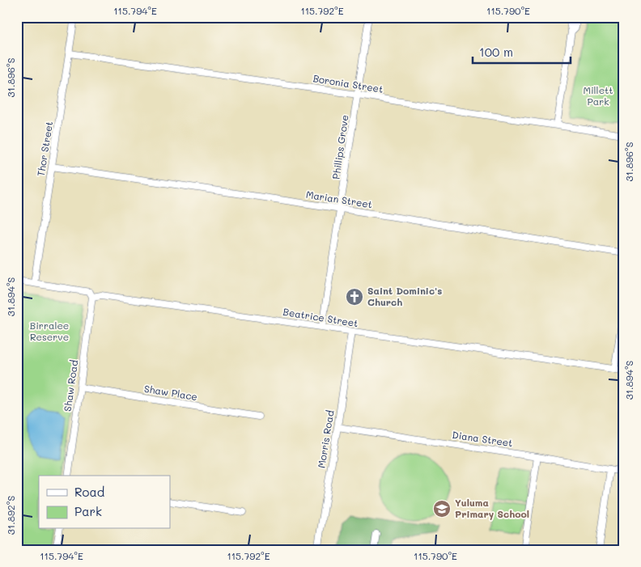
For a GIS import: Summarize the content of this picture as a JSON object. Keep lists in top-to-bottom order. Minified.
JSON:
{"streets":{"street":["Boronia Street","Phillips Grove","Thor Street","Marian Street","Beatrice Street","Shaw Road","Shaw Place","Morris Road","Diana Street"]},"crossings":[["Boronia Street","Phillips Grove"],["Boronia Street","Thor Street"],["Phillips Grove","Marian Street"],["Phillips Grove","Beatrice Street"],["Thor Street","Marian Street"],["Thor Street","Beatrice Street"],["Beatrice Street","Shaw Road"],["Beatrice Street","Morris Road"],["Shaw Road","Shaw Place"],["Morris Road","Diana Street"]],"parks":["Millett Park","Birralee Reserve"],"places":{"church":["Saint Dominic's Church"],"school or university":["Yuluma Primary School"]},"legend":["Road","Park"],"scale_bar":"100 m","coordinates":["115.794°E","115.792°E","115.790°E","31.896°S","31.894°S","31.892°S"]}
